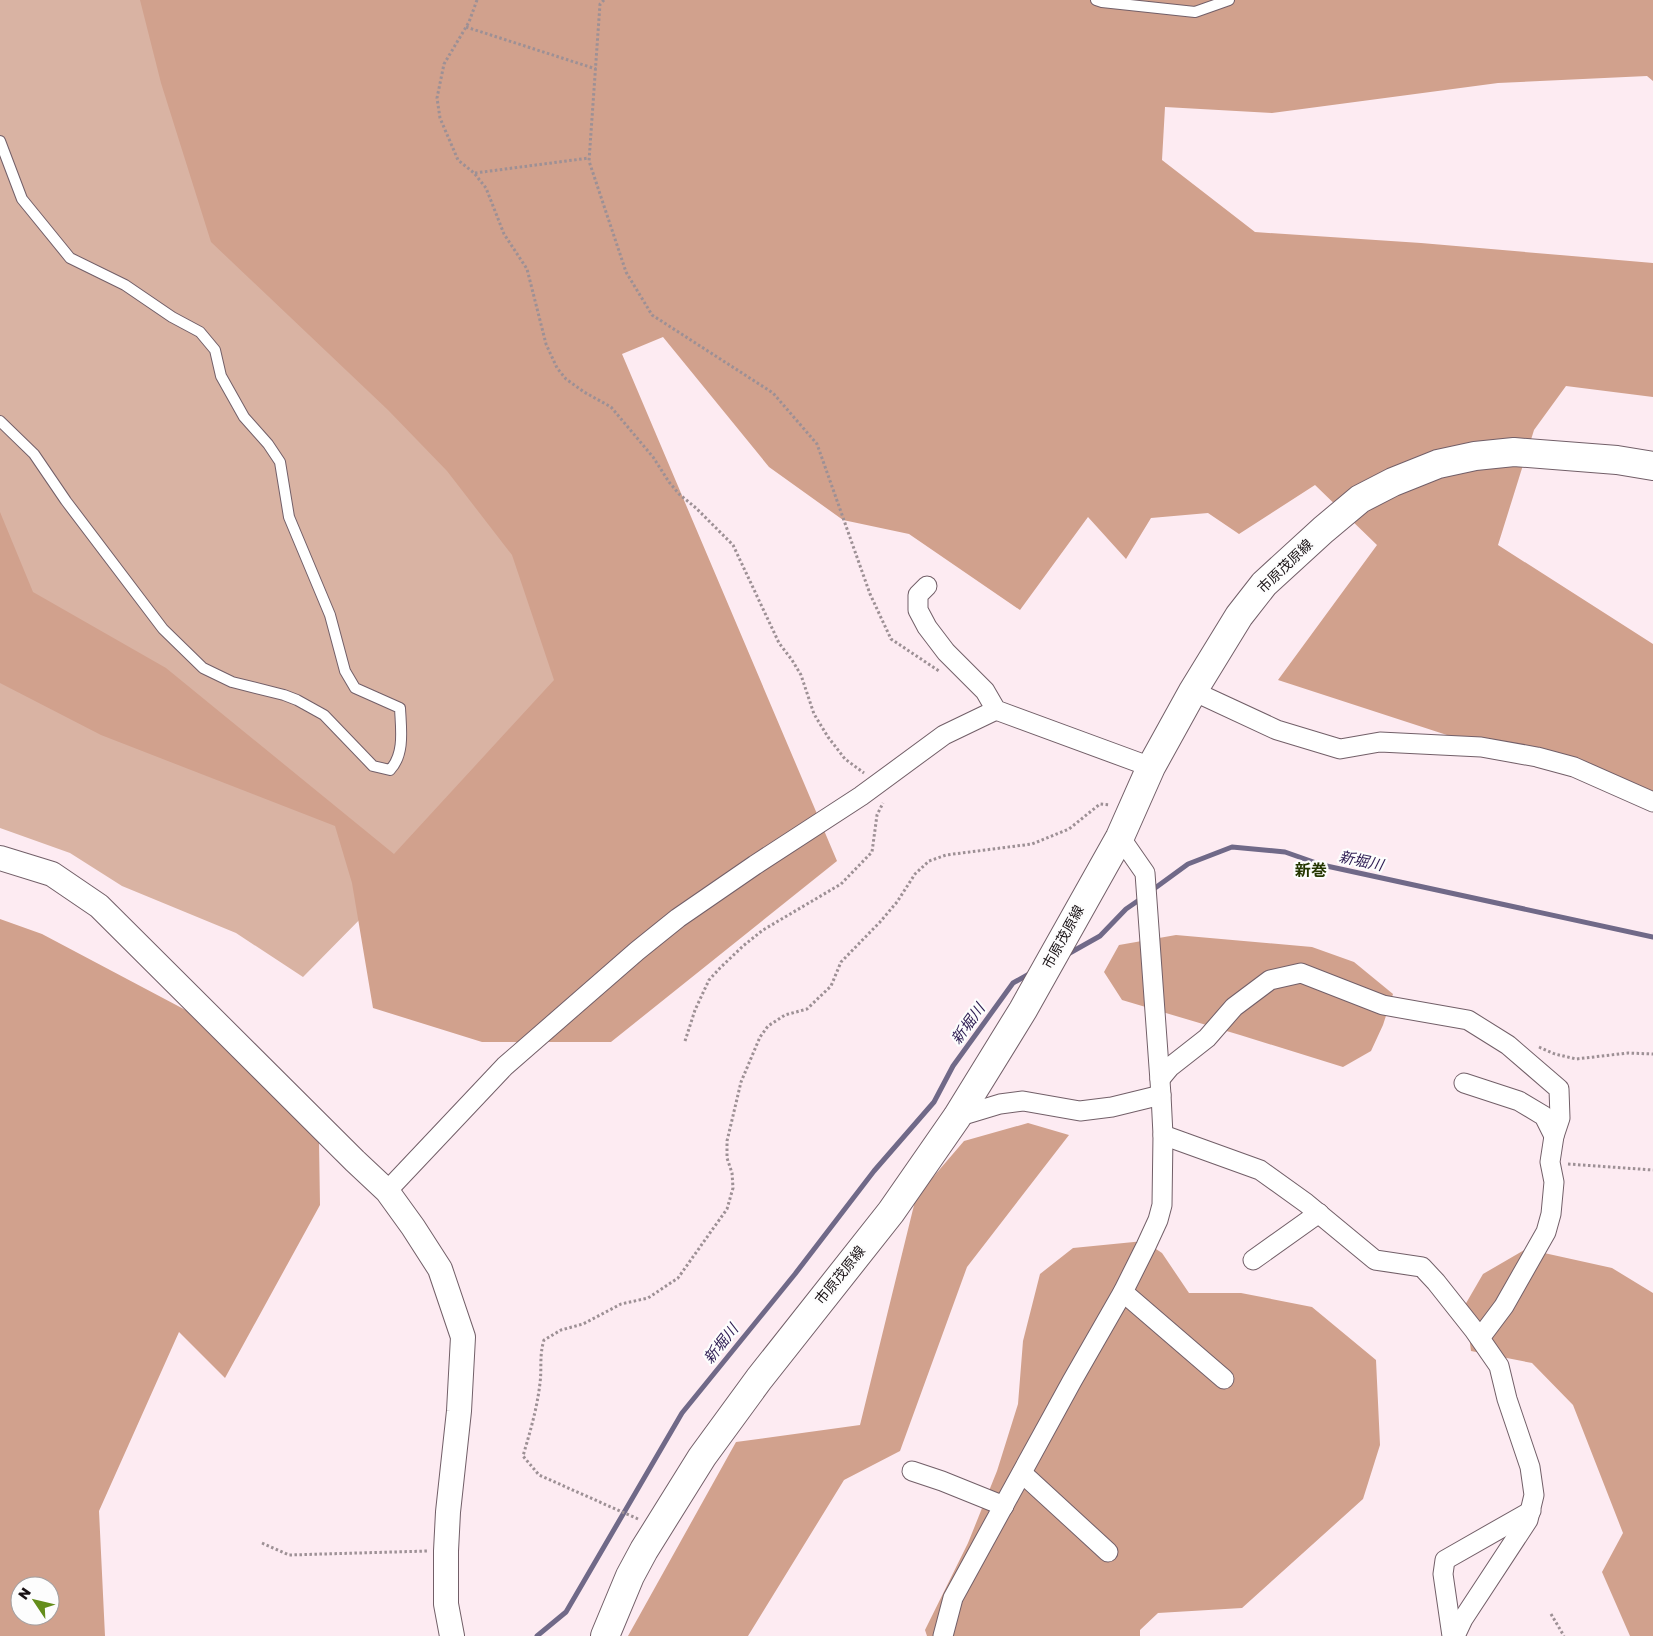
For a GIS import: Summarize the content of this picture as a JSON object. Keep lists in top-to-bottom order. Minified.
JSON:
{"streets":{"main road":["市原茂原線"]},"districts":["新巻"],"water":["新堀川"],"north":"top left"}
